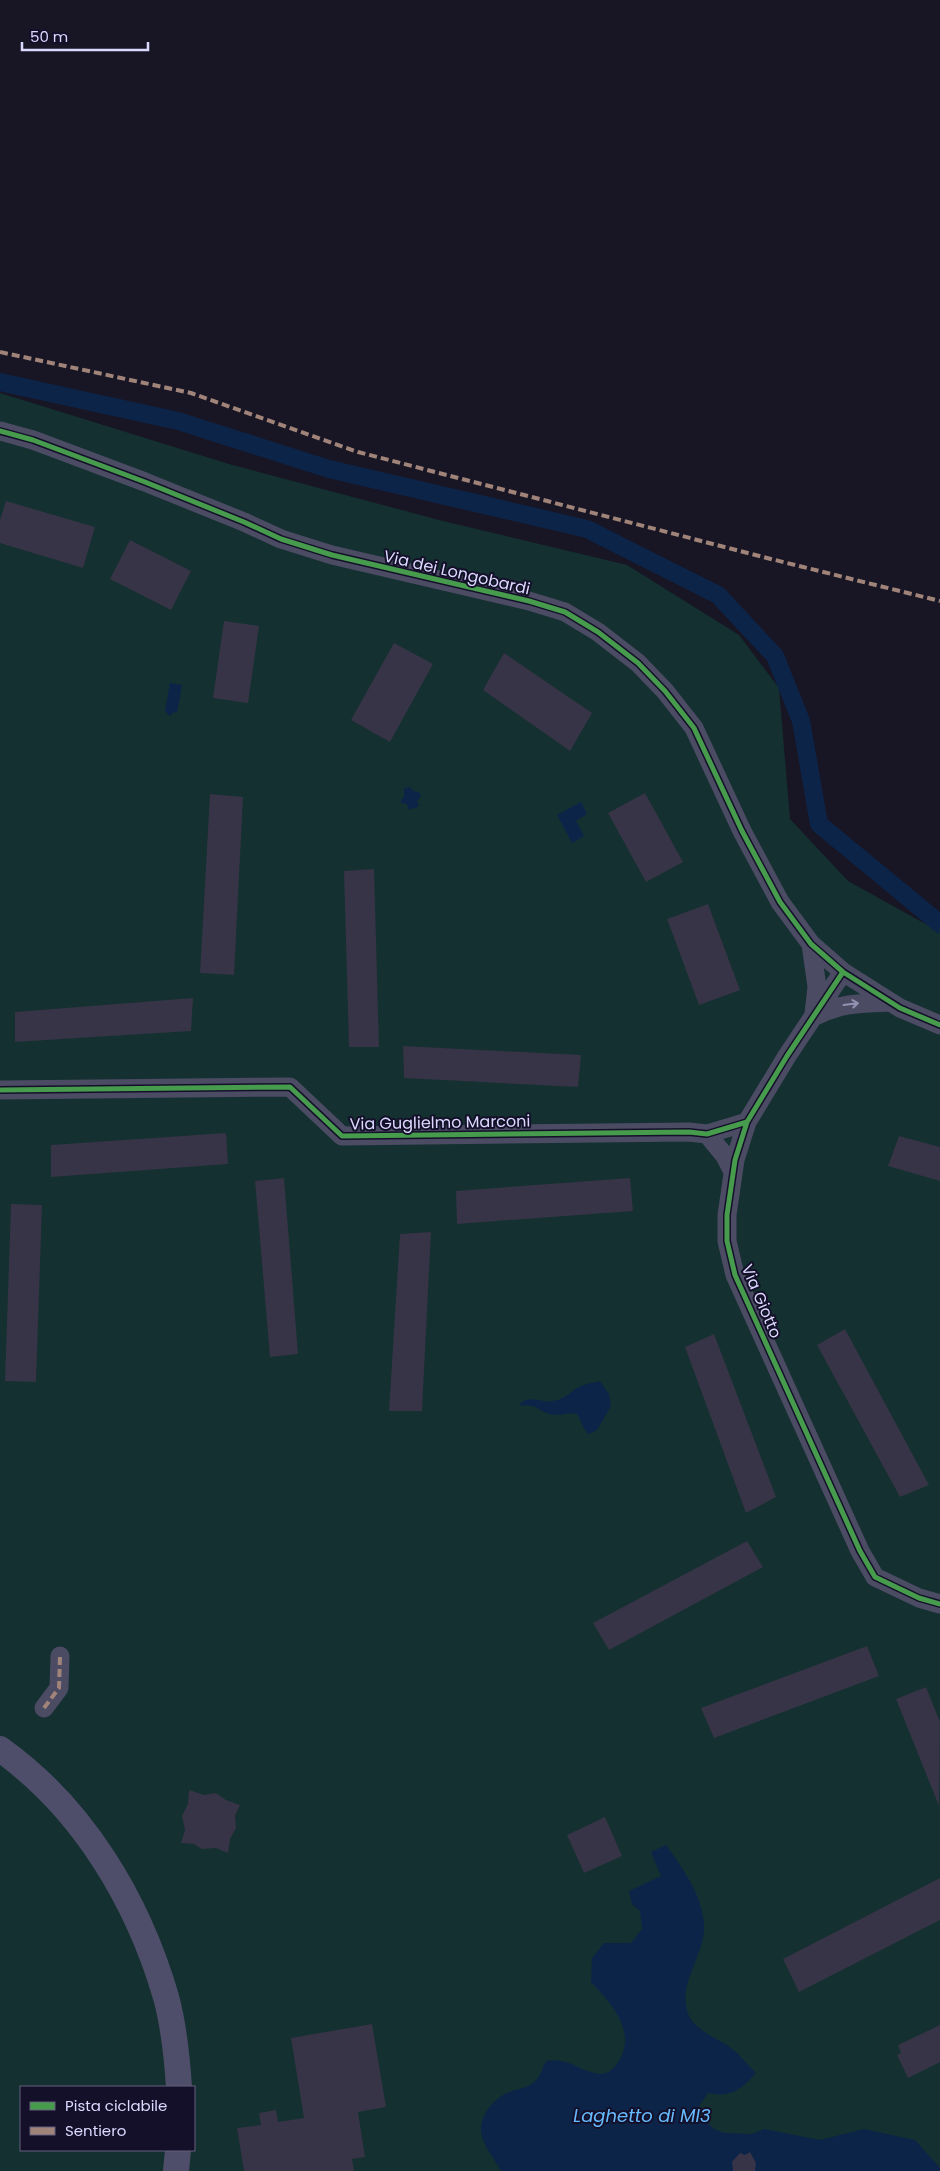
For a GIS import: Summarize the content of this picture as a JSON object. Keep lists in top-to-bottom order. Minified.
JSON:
{"streets":{"street":["Via dei Longobardi","Via Guglielmo Marconi","Via Giotto"]},"crossings":[["Via dei Longobardi","Via Giotto"],["Via Guglielmo Marconi","Via Giotto"]],"water":["Laghetto di MI3"],"legend":["Pista ciclabile","Sentiero"],"scale_bar":"50 m"}
